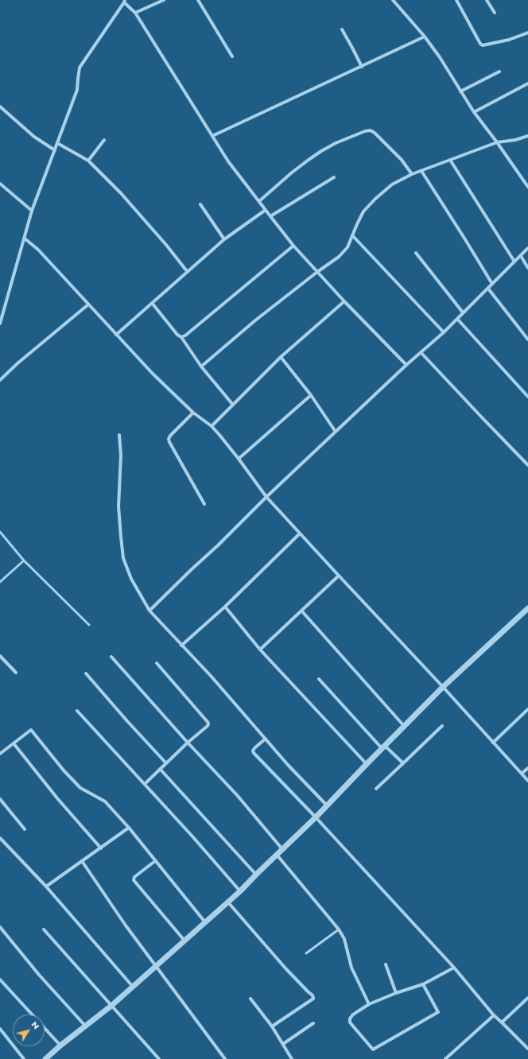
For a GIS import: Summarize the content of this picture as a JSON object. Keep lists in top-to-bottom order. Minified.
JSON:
{"north":"top right"}
